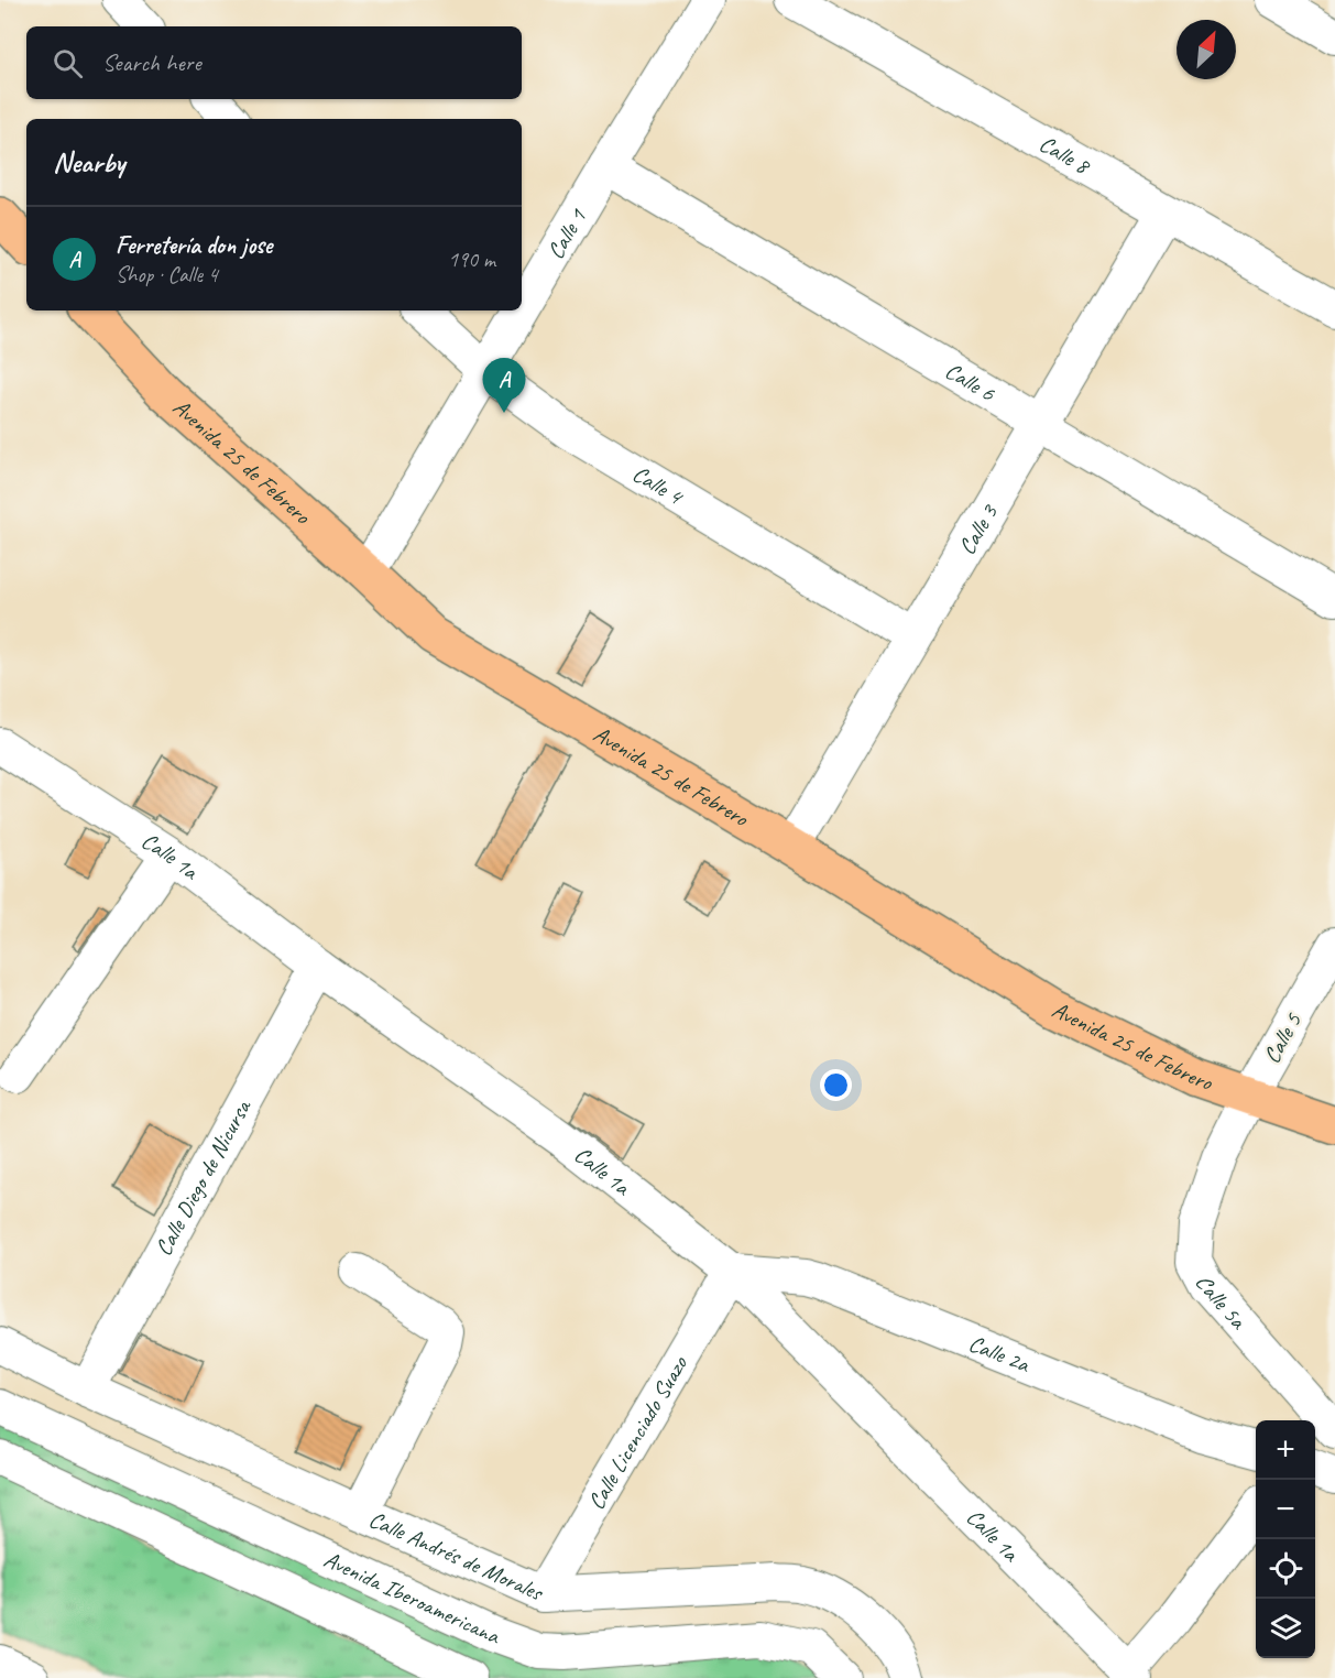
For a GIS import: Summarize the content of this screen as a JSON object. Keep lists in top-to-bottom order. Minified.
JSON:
{"streets":{"main road":["Avenida 25 de Febrero"],"street":["Calle 8","Calle 1","Calle 6","Calle 4","Calle 3","Calle 1a","Calle 5","Calle Diego de Nicursa","Calle 5a","Calle 2a","Calle Licenciado Suazo","Calle Andrés de Morales","Avenida Iberoamericana"]},"crossings":[["Calle 8","Calle 3"],["Calle 1","Calle 6"],["Calle 1","Avenida 25 de Febrero"],["Calle 1","Calle 4"],["Calle 6","Calle 3"],["Avenida 25 de Febrero","Calle 3"],["Avenida 25 de Febrero","Calle 5"],["Avenida 25 de Febrero","Calle 5a"],["Calle 4","Calle 3"],["Calle 1a","Calle Diego de Nicursa"],["Calle 1a","Calle 2a"],["Calle 1a","Calle Licenciado Suazo"],["Calle 5","Calle 5a"],["Calle Diego de Nicursa","Calle Andrés de Morales"],["Calle 2a","Calle Licenciado Suazo"],["Calle Licenciado Suazo","Calle Andrés de Morales"]],"north":"top right","page":{"search":"Search here","heading":"Nearby","list":[{"mark":"A","name":"Ferretería don jose","note":"Shop · Calle 4","value":"190 m"}],"pins":"A","map_buttons":["+","−"]}}
